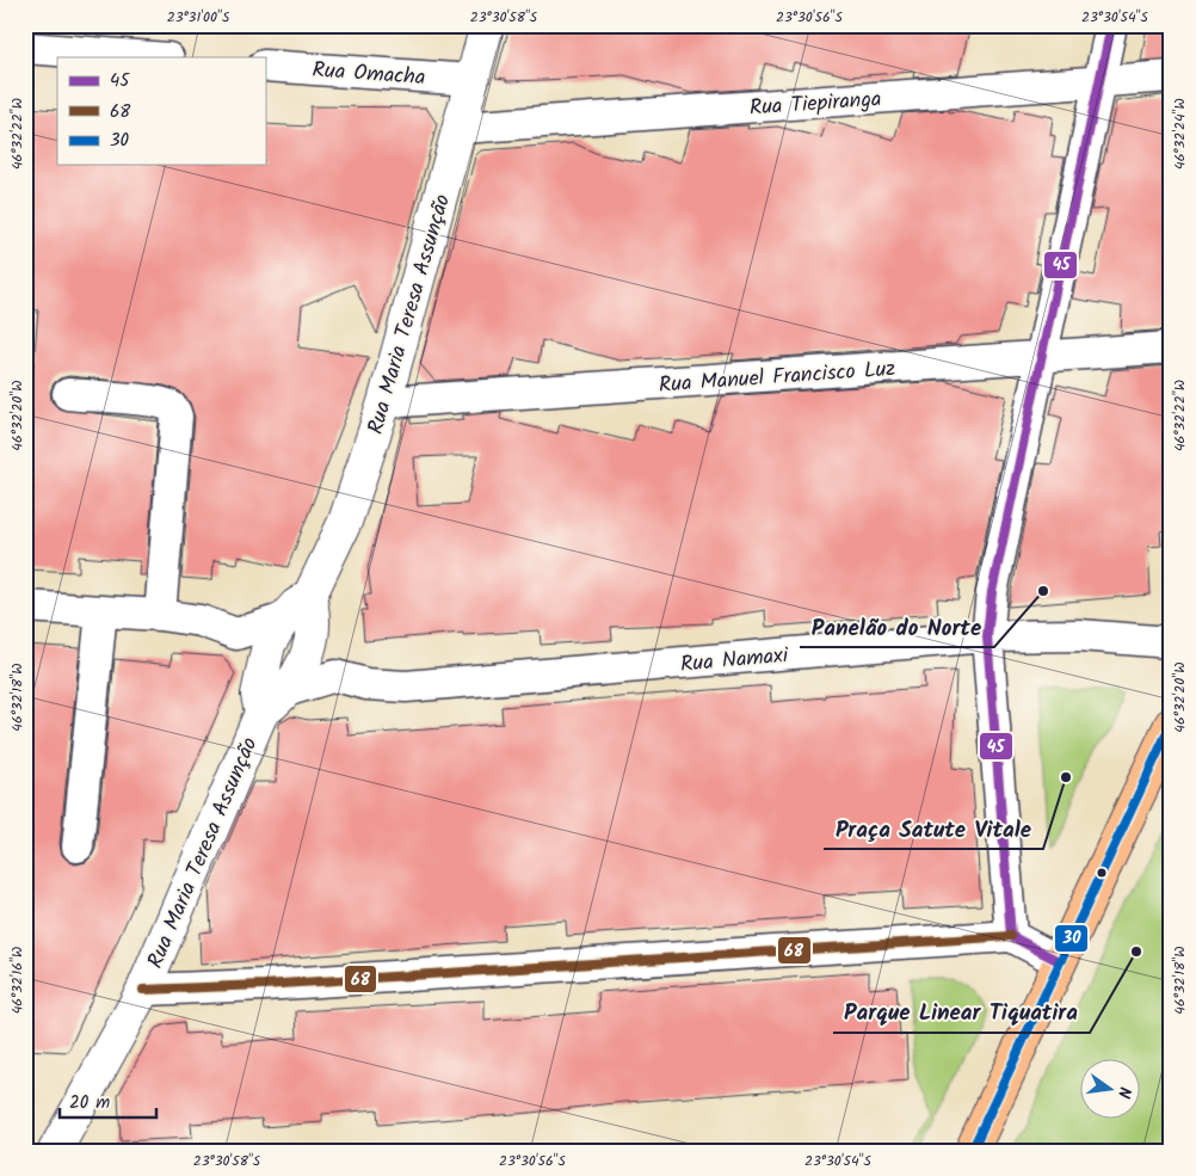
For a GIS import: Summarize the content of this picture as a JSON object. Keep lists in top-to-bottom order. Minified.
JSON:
{"streets":{"street":["Rua Omacha","Rua Tiepiranga","Rua Maria Teresa Assunção","Rua Manuel Francisco Luz","Rua Namaxi"]},"crossings":[["Rua Omacha","Rua Maria Teresa Assunção"],["Rua Tiepiranga","Rua Maria Teresa Assunção"],["Rua Maria Teresa Assunção","Rua Manuel Francisco Luz"]],"places":["Panelão do Norte","Praça Satute Vitale","Parque Linear Tiquatira"],"lines":["transit line 45","transit line 30","transit line 68"],"legend":["45","68","30"],"scale_bar":"20 m","north":"right","coordinates":["23°31'00\"S","23°30'58\"S","23°30'56\"S","23°30'54\"S","46°32'22\"W","46°32'24\"W","46°32'20\"W","46°32'18\"W","46°32'16\"W"]}
